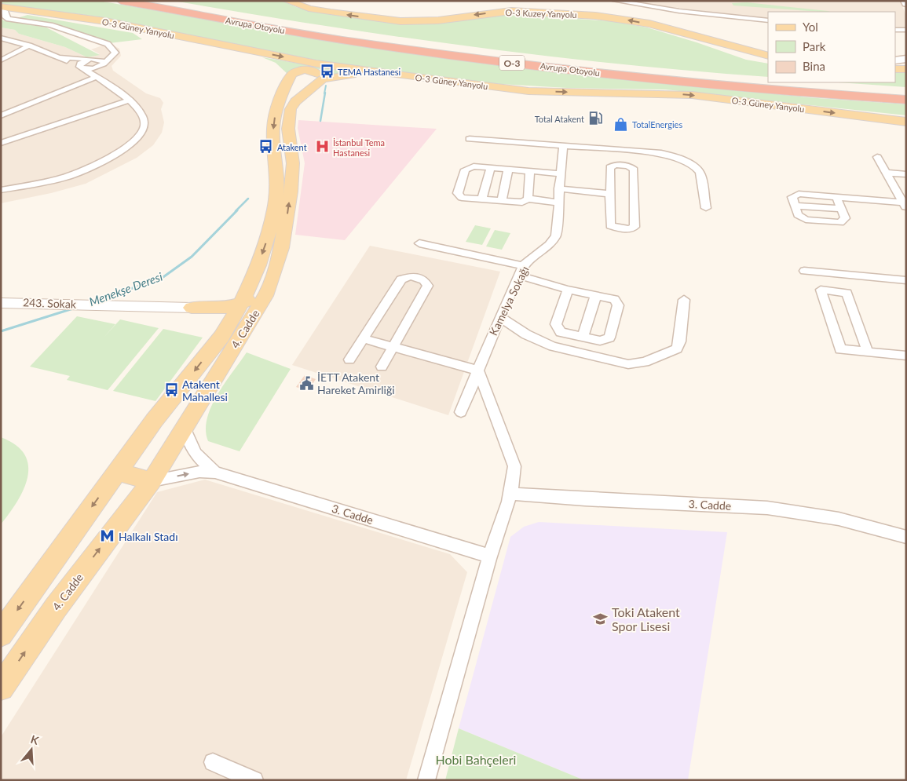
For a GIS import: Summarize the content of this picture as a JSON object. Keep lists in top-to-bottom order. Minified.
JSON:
{"streets":{"highway":["Avrupa Otoyolu","O-3"],"main road":["O-3 Kuzey Yanyolu","O-3 Güney Yanyolu","4. Cadde"],"street":["Kamelya Sokağı","243. Sokak","3. Cadde"]},"water":["Menekşe Deresi"],"parks":["Hobi Bahçeleri"],"places":{"bus stop":["TEMA Hastanesi","Atakent","Atakent Mahallesi"],"fuel station":["Total Atakent"],"shop":["TotalEnergies"],"hospital":["İstanbul Tema Hastanesi"],"public building":["İETT Atakent Hareket Amirliği"],"metro station":["Halkalı Stadı"],"school or university":["Toki Atakent Spor Lisesi"]},"legend":["Yol","Park","Bina"],"north":"top"}
